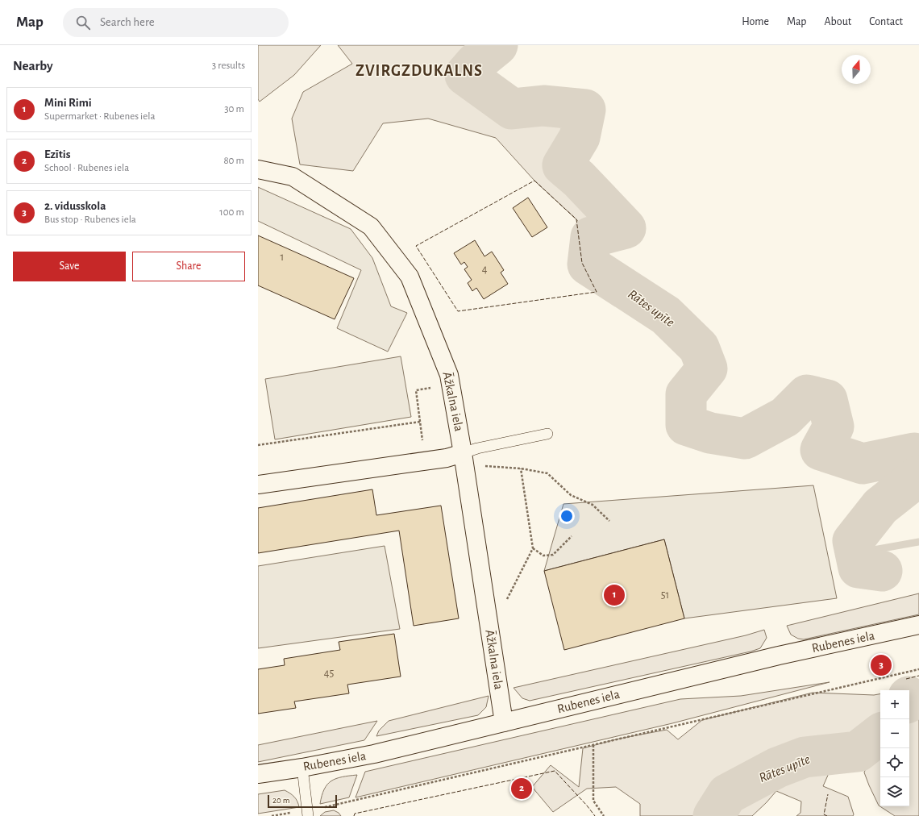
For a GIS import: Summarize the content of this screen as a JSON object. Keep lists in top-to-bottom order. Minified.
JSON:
{"streets":{"street":["Āžkalna iela","Rubenes iela"]},"crossings":[["Āžkalna iela","Rubenes iela"]],"districts":["ZVIRGZDUKALNS"],"water":["Rātes upīte"],"house_numbers":["1","4","51","45"],"scale_bar":"20 m","north":"top","page":{"header":"Map","search":"Search here","nav":["Home","Map","About","Contact"],"heading":["Nearby","3 results"],"list":[{"mark":"1","name":"Mini Rimi","note":"Supermarket · Rubenes iela","value":"30 m"},{"mark":"2","name":"Ezītis","note":"School · Rubenes iela","value":"80 m"},{"mark":"3","name":"2. vidusskola","note":"Bus stop · Rubenes iela","value":"100 m"}],"buttons":["Save","Share"],"pins":["1","3","2"],"map_buttons":["+","−"],"scale":"20 m"}}
